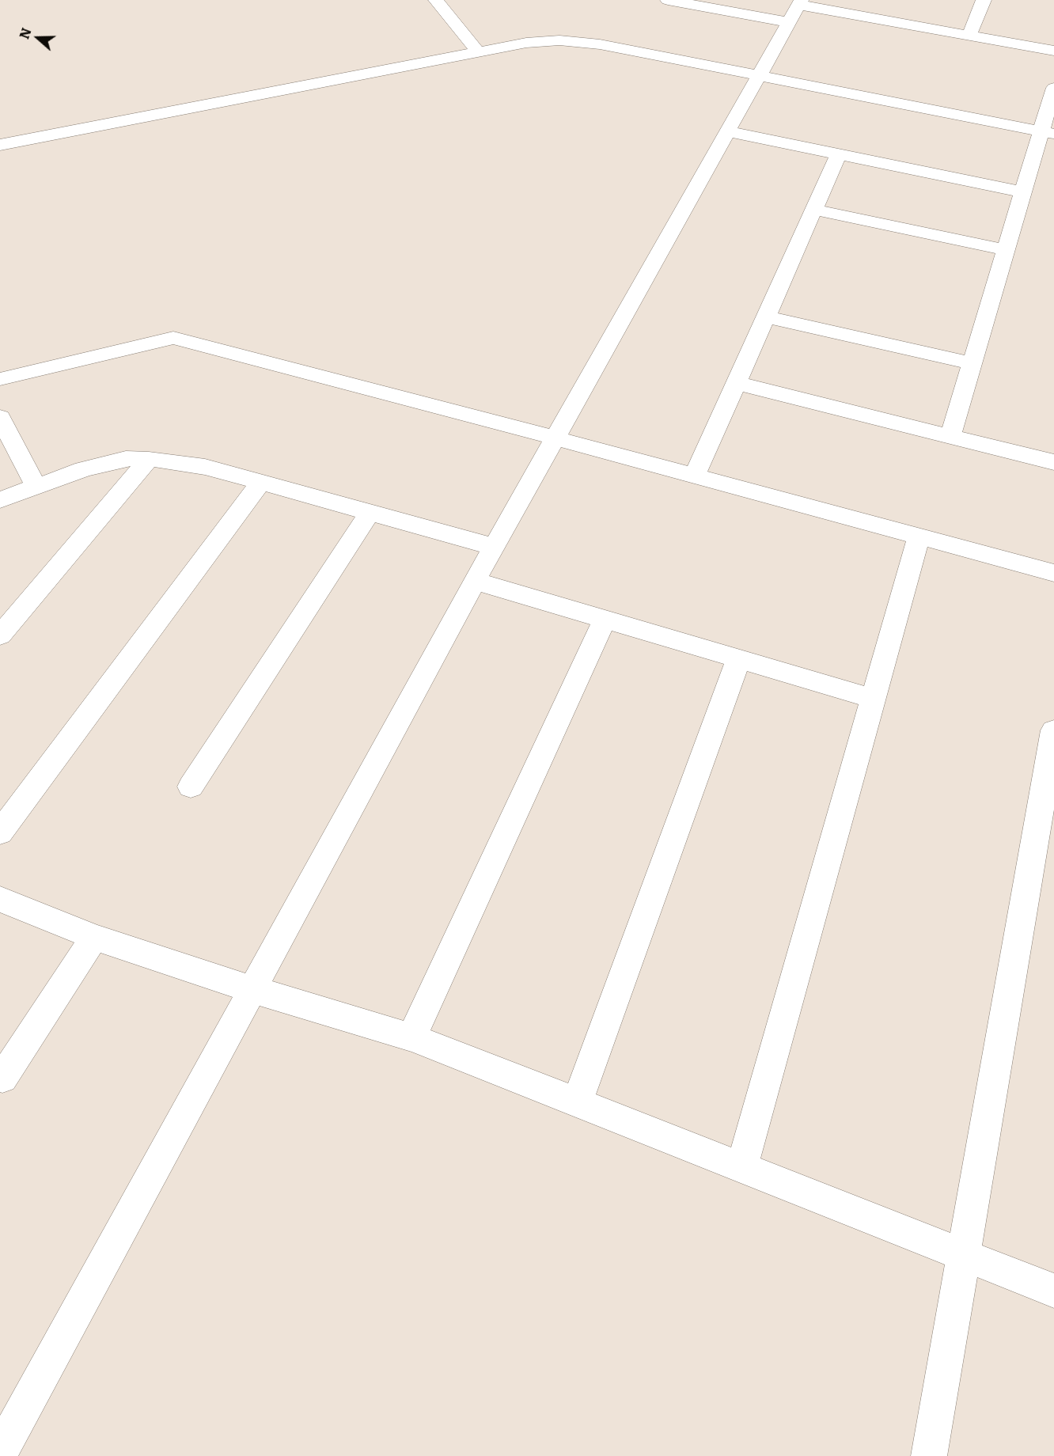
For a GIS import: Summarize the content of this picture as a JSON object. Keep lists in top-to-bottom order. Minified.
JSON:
{"north":"left"}
